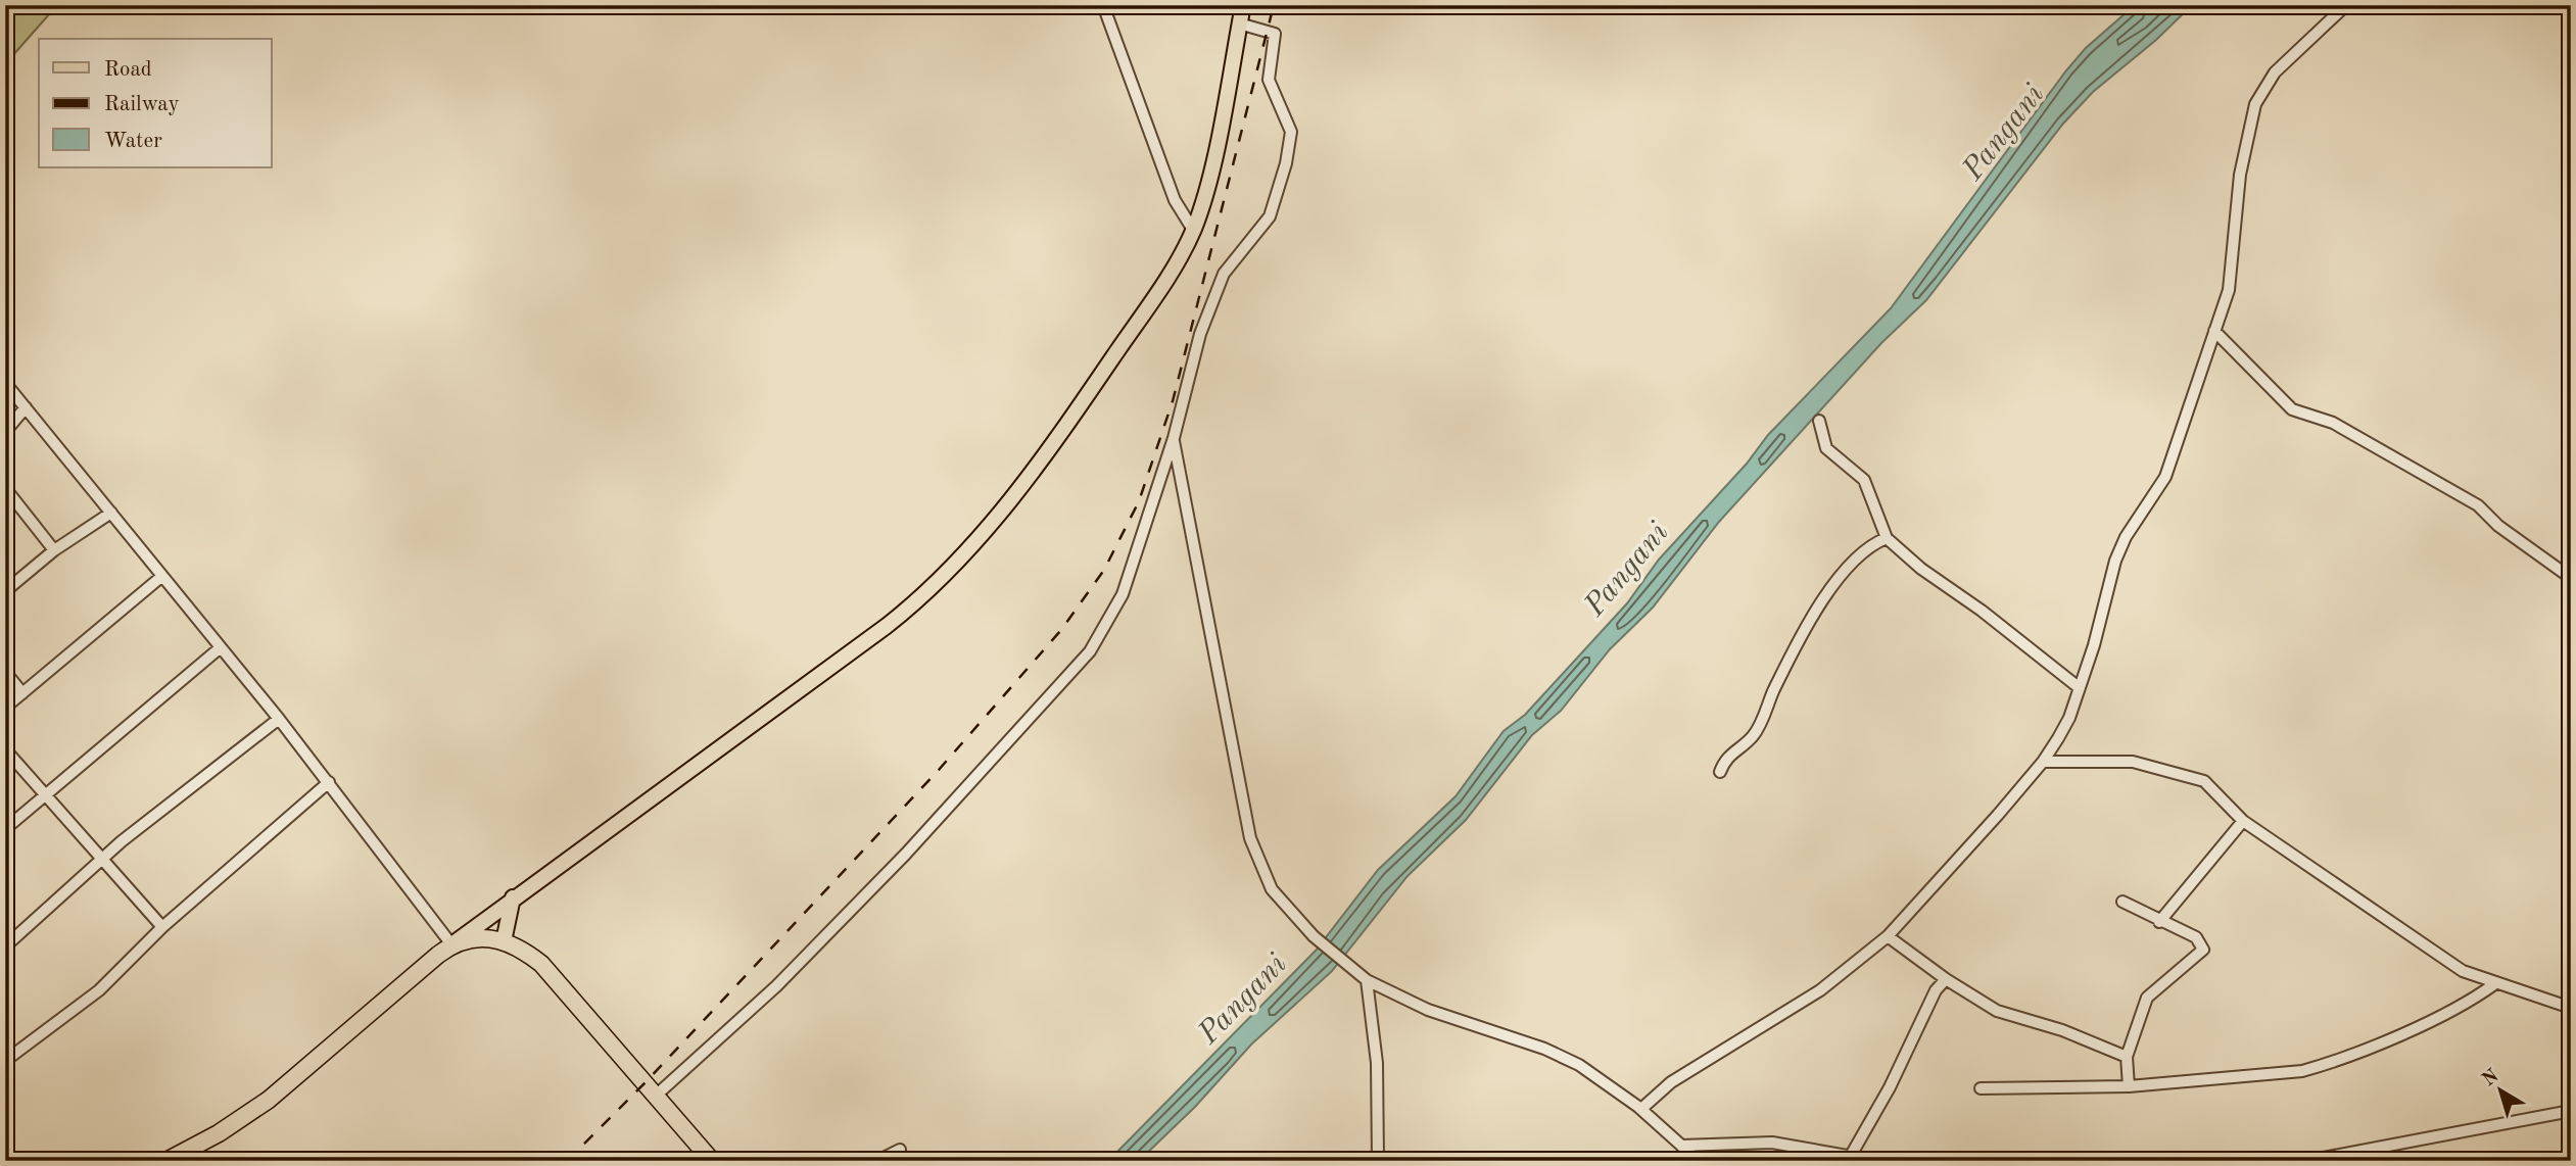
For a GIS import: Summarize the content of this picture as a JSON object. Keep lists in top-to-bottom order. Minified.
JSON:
{"water":["Pangani"],"legend":["Road","Railway","Water"],"north":"top left"}
